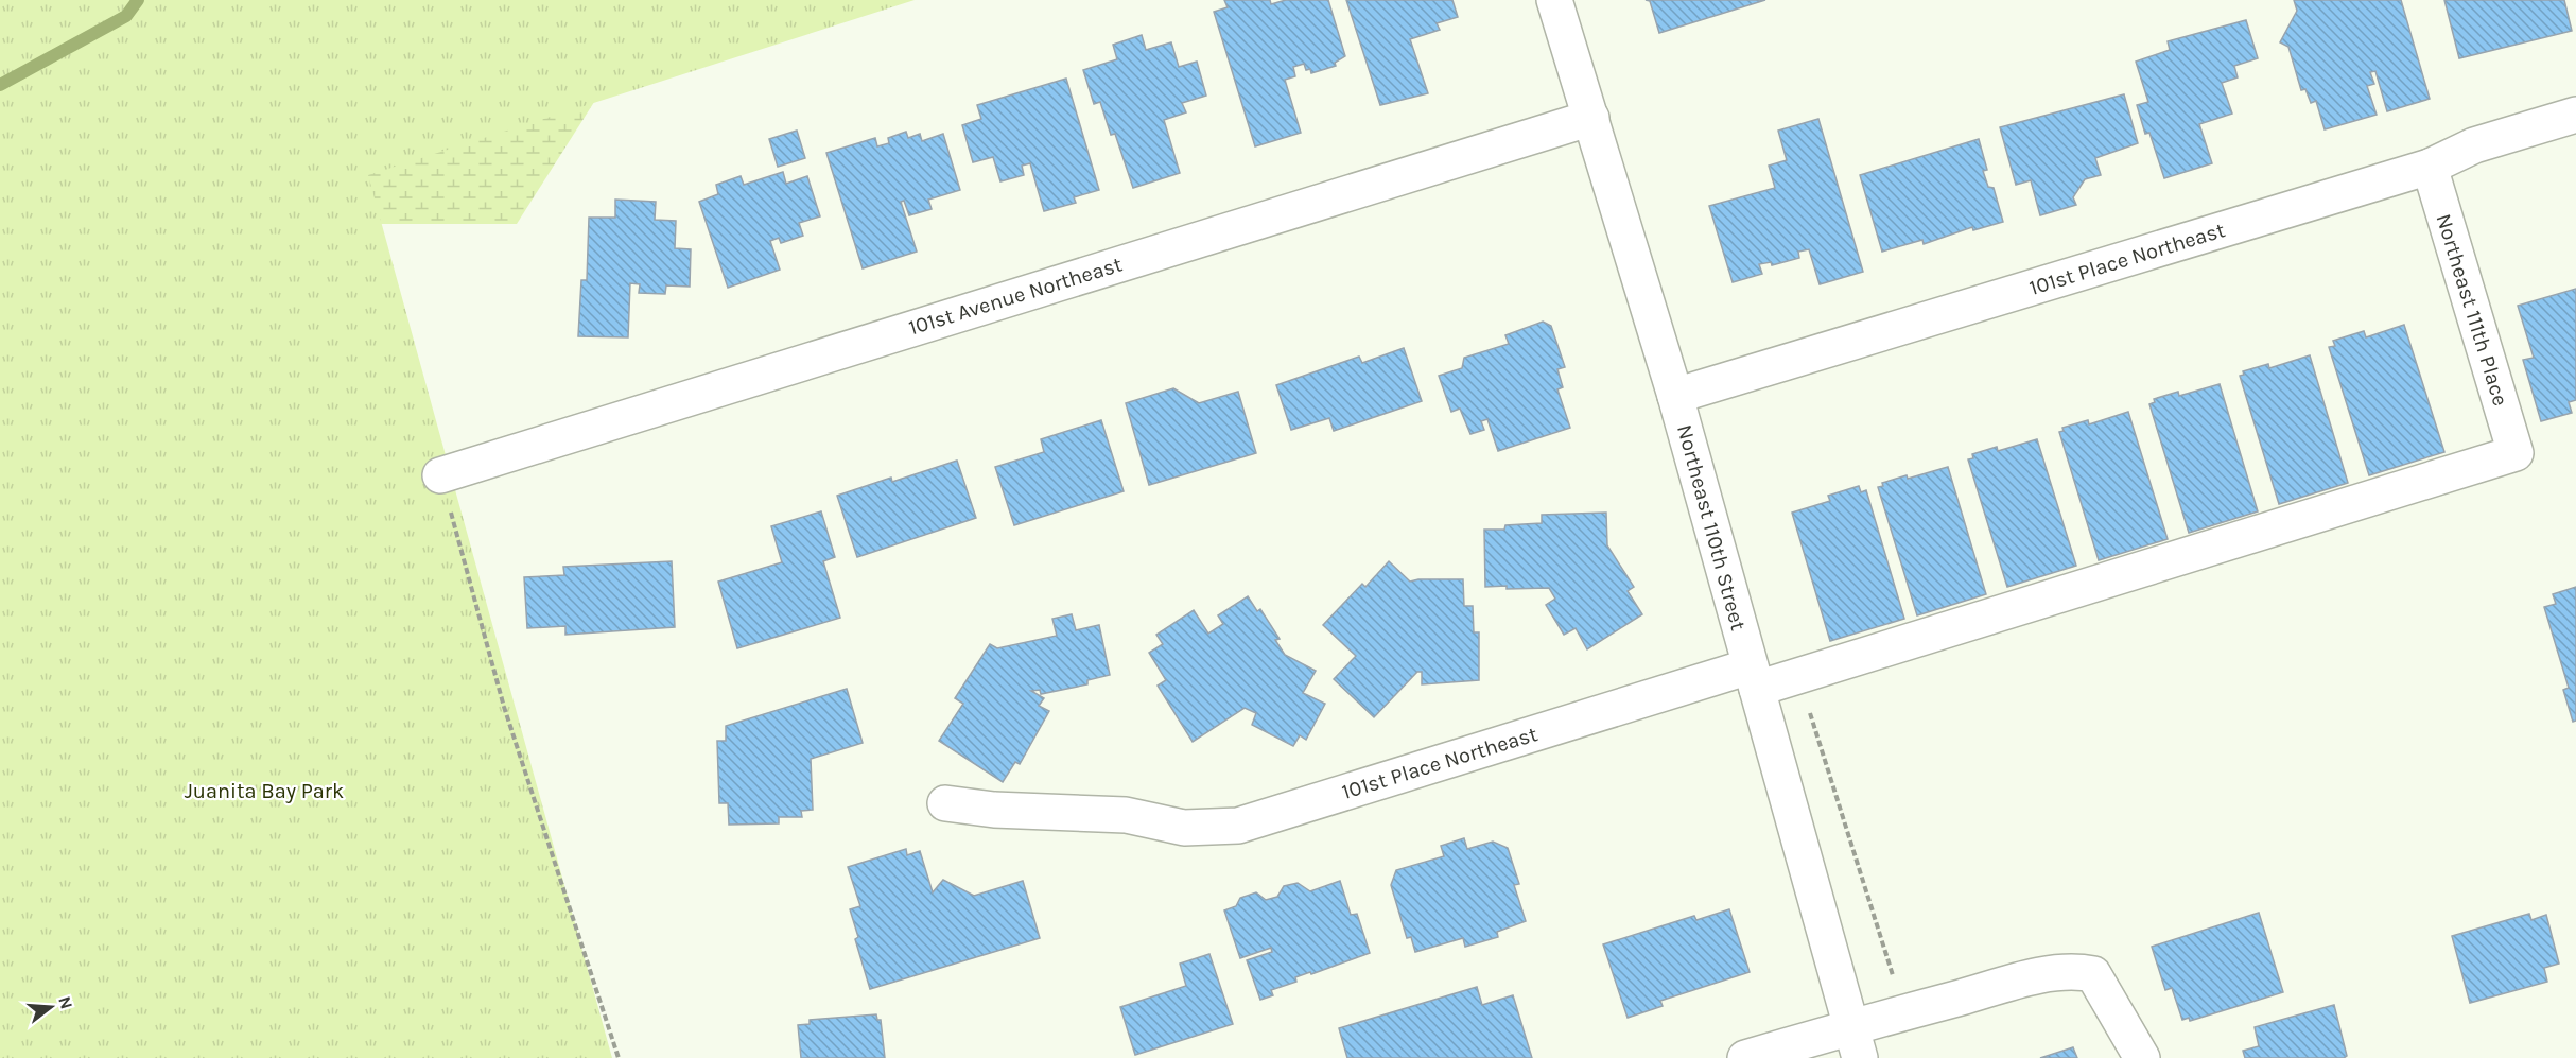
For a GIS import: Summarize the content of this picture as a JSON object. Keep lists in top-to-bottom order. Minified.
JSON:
{"streets":{"street":["101st Place Northeast","101st Avenue Northeast","Northeast 111th Place","Northeast 110th Street"]},"crossings":[["101st Place Northeast","Northeast 111th Place"],["101st Place Northeast","Northeast 110th Street"],["101st Avenue Northeast","Northeast 110th Street"]],"parks":["Juanita Bay Park"],"north":"right"}
